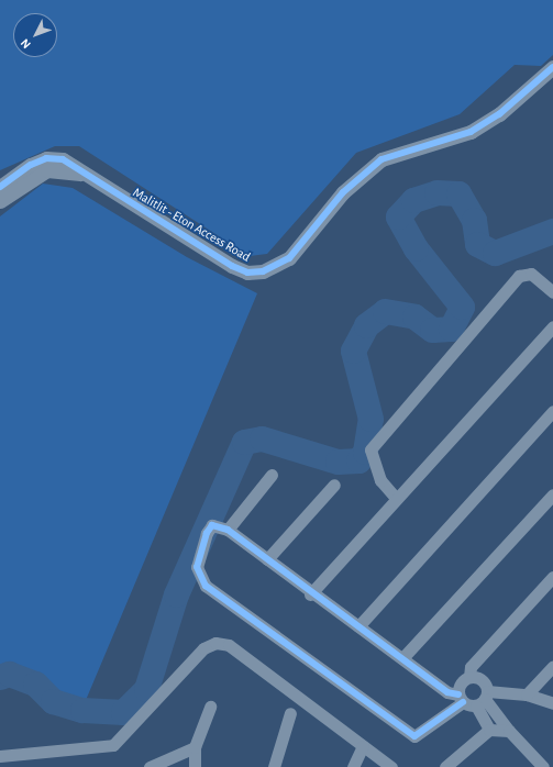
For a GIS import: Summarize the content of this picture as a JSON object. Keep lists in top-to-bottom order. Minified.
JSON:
{"streets":{"street":["Malitlit - Eton Access Road"]},"north":"bottom left"}
